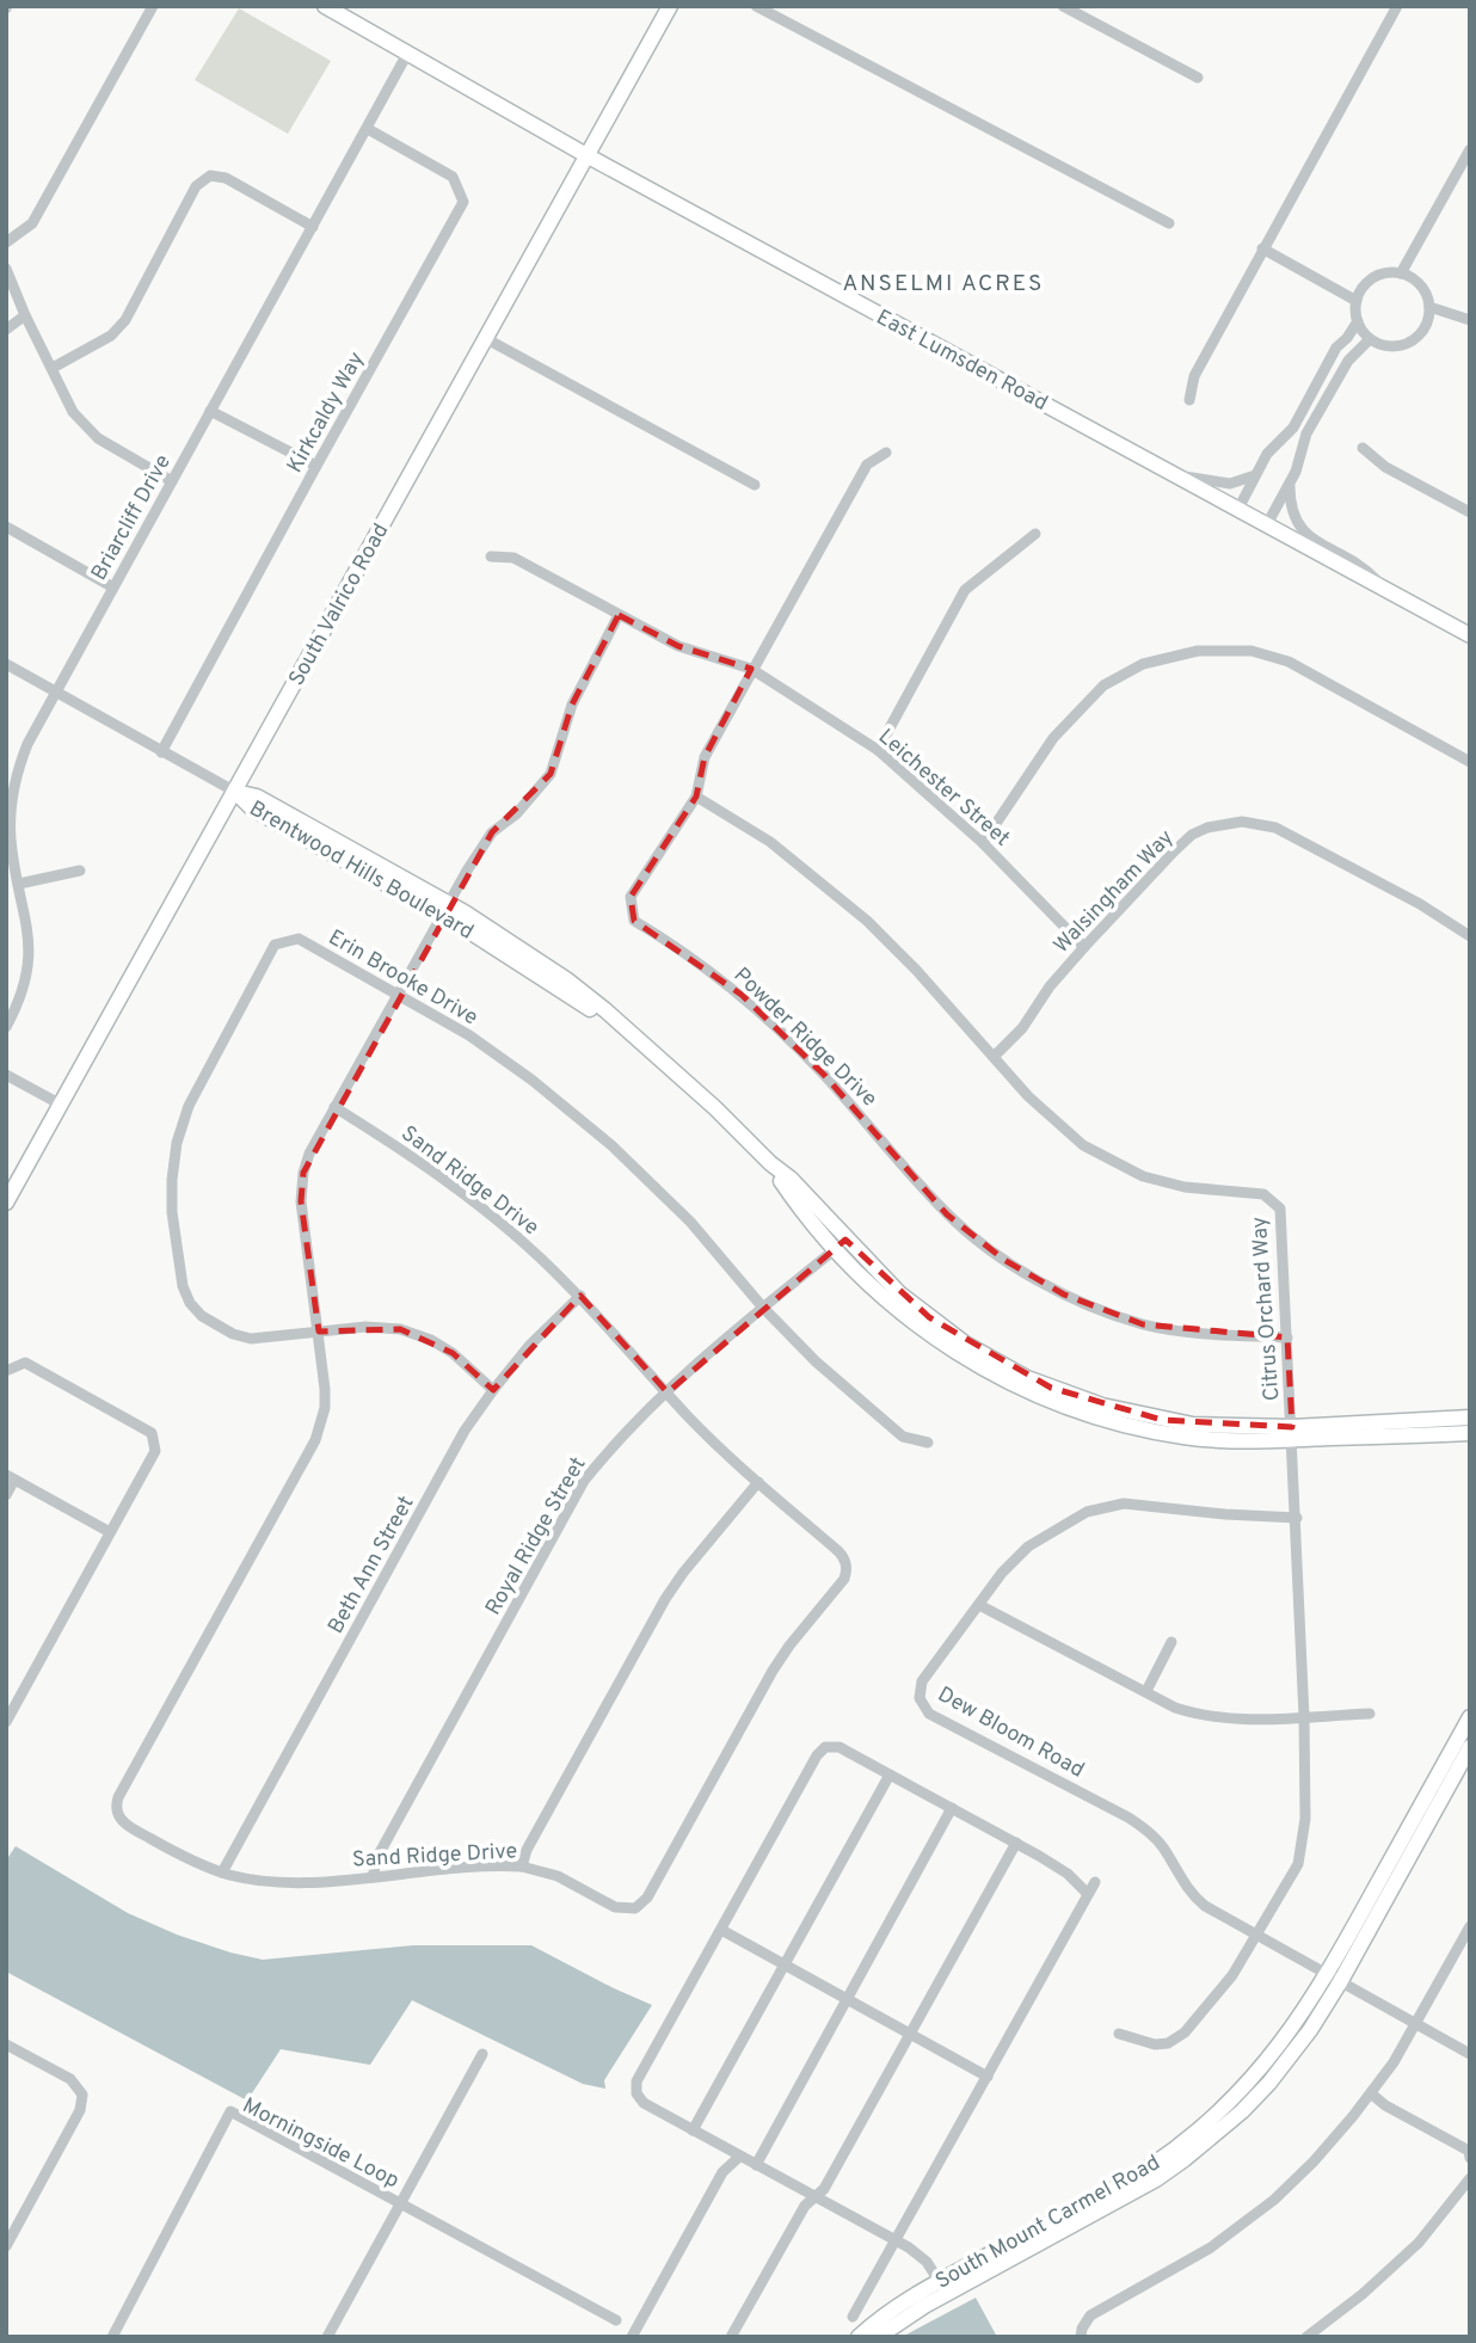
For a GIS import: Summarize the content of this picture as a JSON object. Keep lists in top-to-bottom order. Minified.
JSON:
{"streets":{"street":["East Lumsden Road","Kirkcaldy Way","Briarcliff Drive","South Valrico Road","Leichester Street","Brentwood Hills Boulevard","Walsingham Way","Erin Brooke Drive","Powder Ridge Drive","Sand Ridge Drive","Citrus Orchard Way","Royal Ridge Street","Beth Ann Street","Dew Bloom Road","Morningside Loop","South Mount Carmel Road"]},"crossings":[["East Lumsden Road","Briarcliff Drive"],["East Lumsden Road","South Valrico Road"],["Kirkcaldy Way","Briarcliff Drive"],["South Valrico Road","Brentwood Hills Boulevard"],["Leichester Street","Walsingham Way"],["Leichester Street","Powder Ridge Drive"],["Leichester Street","Sand Ridge Drive"],["Brentwood Hills Boulevard","Sand Ridge Drive"],["Brentwood Hills Boulevard","Citrus Orchard Way"],["Brentwood Hills Boulevard","Royal Ridge Street"],["Walsingham Way","Citrus Orchard Way"],["Erin Brooke Drive","Sand Ridge Drive"],["Erin Brooke Drive","Royal Ridge Street"],["Erin Brooke Drive","Beth Ann Street"],["Powder Ridge Drive","Citrus Orchard Way"],["Sand Ridge Drive","Royal Ridge Street"],["Sand Ridge Drive","Beth Ann Street"],["Citrus Orchard Way","Dew Bloom Road"],["Dew Bloom Road","South Mount Carmel Road"]],"districts":["ANSELMI ACRES"]}
